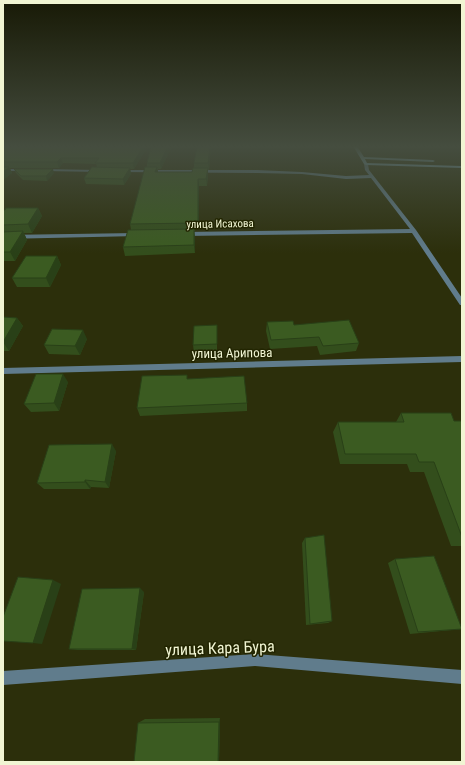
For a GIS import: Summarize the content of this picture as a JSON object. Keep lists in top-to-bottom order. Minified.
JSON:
{"streets":{"street":["улица Исахова","улица Арипова","улица Кара Бура"]}}
